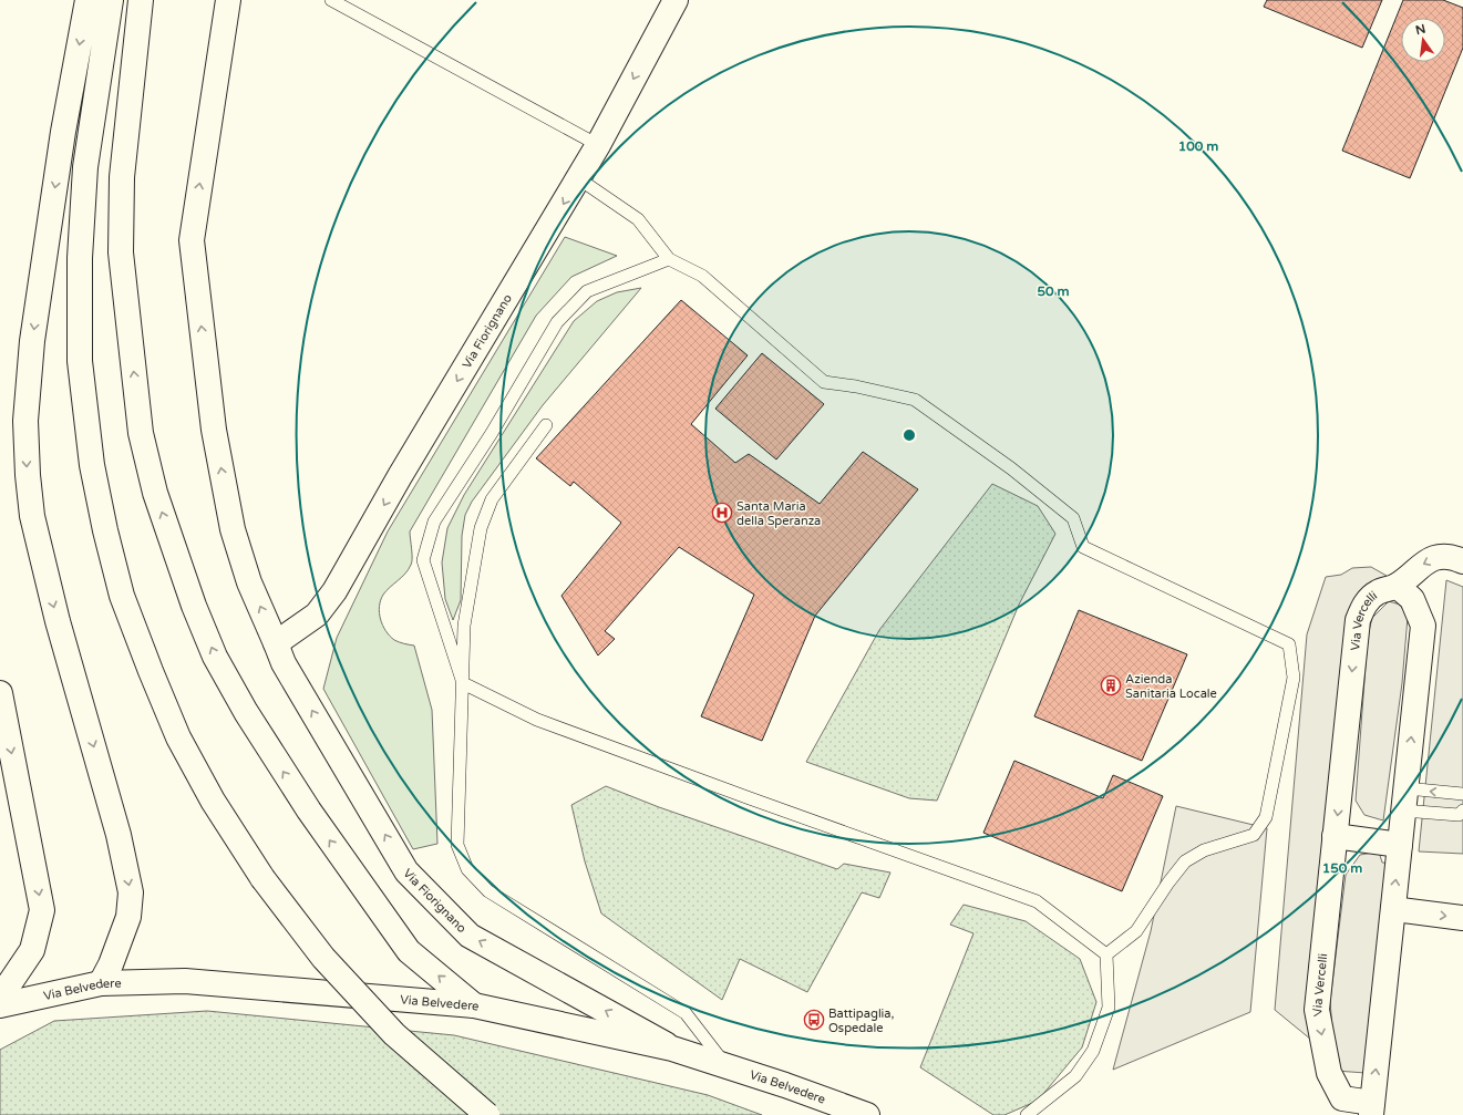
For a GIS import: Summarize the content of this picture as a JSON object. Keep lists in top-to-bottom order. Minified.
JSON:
{"streets":{"main road":["Via Fiorignano","Via Vercelli","Via Belvedere"]},"crossings":[["Via Fiorignano","Via Belvedere"]],"places":{"hospital":["Santa Maria della Speranza"],"building":["Azienda Sanitaria Locale"],"bus stop":["Battipaglia, Ospedale"]},"north":"top","rings":["100 m","50 m","150 m"]}
